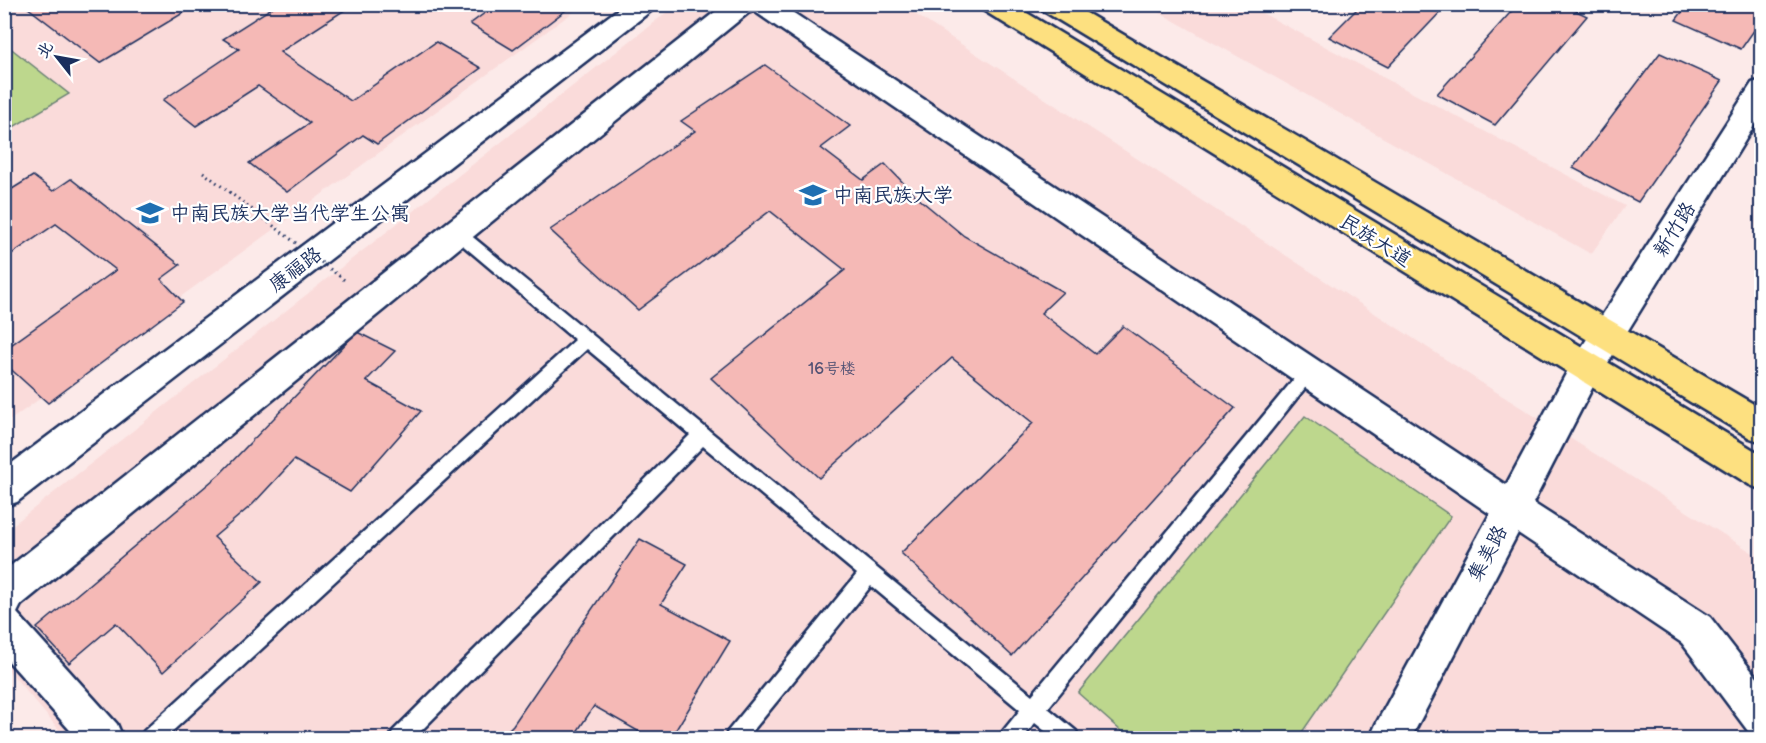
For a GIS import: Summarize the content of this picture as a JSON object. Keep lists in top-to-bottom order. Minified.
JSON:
{"streets":{"main road":["民族大道"],"street":["新竹路","康福路","集美路"]},"crossings":[["新竹路","民族大道"],["新竹路","集美路"],["民族大道","集美路"]],"places":{"school or university":["中南民族大学","中南民族大学当代学生公寓"]},"house_numbers":["16号楼"],"north":"top left"}
